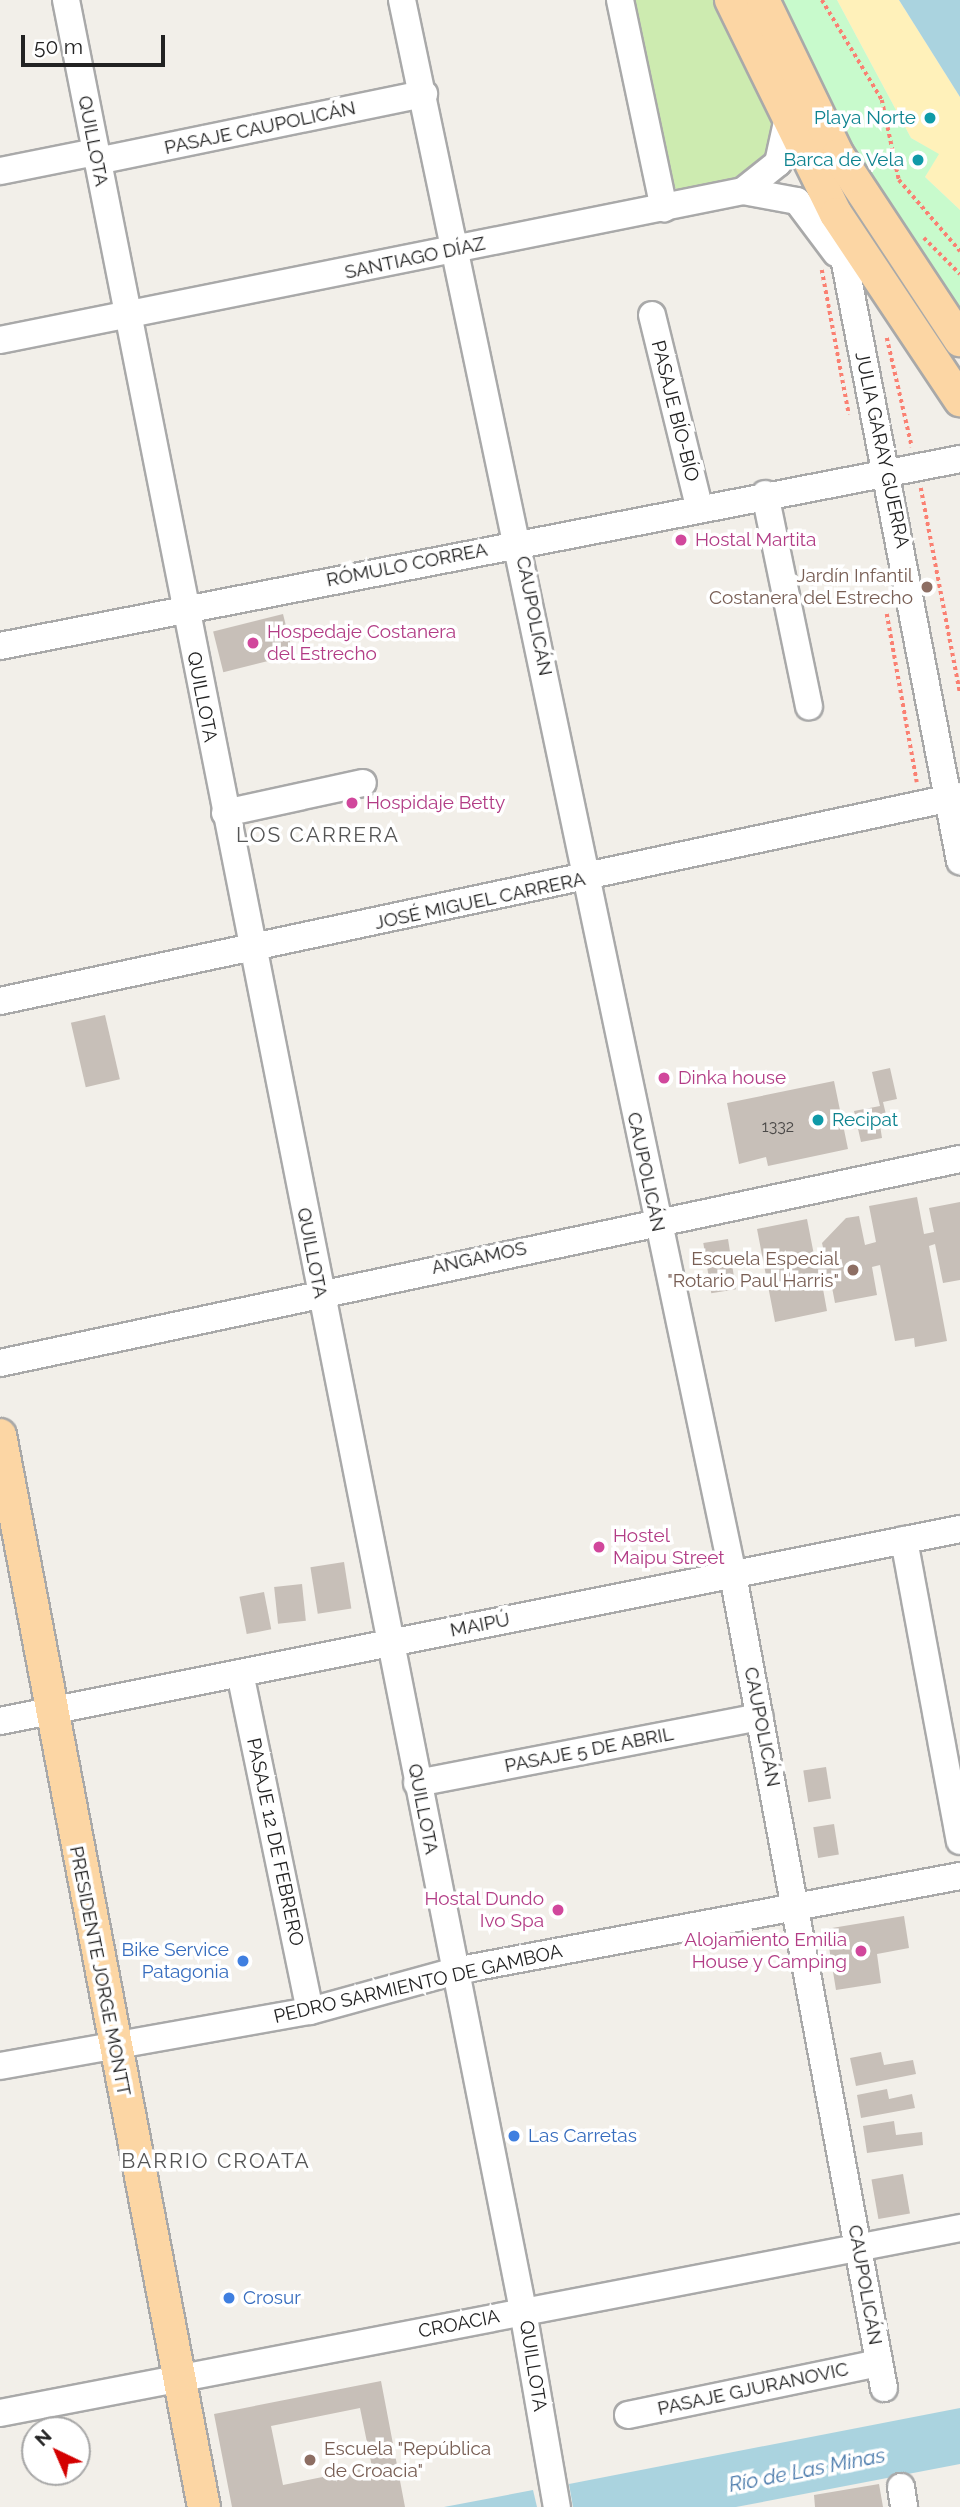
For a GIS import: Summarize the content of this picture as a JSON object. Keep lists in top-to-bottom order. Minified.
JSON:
{"streets":{"main road":["PRESIDENTE JORGE MONTT"],"street":["PASAJE CAUPOLICÁN","QUILLOTA","SANTIAGO DÍAZ","PASAJE BÍO-BÍO","JULIA GARAY GUERRA","RÓMULO CORREA","CAUPOLICÁN","JOSÉ MIGUEL CARRERA","ANGAMOS","MAIPÚ","PASAJE 5 DE ABRIL","PASAJE 12 DE FEBRERO","PEDRO SARMIENTO DE GAMBOA","CROACIA","PASAJE GJURANOVIC"]},"crossings":[["PASAJE CAUPOLICÁN","QUILLOTA"],["PASAJE CAUPOLICÁN","CAUPOLICÁN"],["QUILLOTA","SANTIAGO DÍAZ"],["QUILLOTA","RÓMULO CORREA"],["QUILLOTA","JOSÉ MIGUEL CARRERA"],["QUILLOTA","ANGAMOS"],["QUILLOTA","MAIPÚ"],["QUILLOTA","PASAJE 5 DE ABRIL"],["QUILLOTA","PEDRO SARMIENTO DE GAMBOA"],["QUILLOTA","CROACIA"],["SANTIAGO DÍAZ","JULIA GARAY GUERRA"],["SANTIAGO DÍAZ","CAUPOLICÁN"],["PASAJE BÍO-BÍO","RÓMULO CORREA"],["JULIA GARAY GUERRA","RÓMULO CORREA"],["JULIA GARAY GUERRA","JOSÉ MIGUEL CARRERA"],["RÓMULO CORREA","CAUPOLICÁN"],["CAUPOLICÁN","JOSÉ MIGUEL CARRERA"],["CAUPOLICÁN","ANGAMOS"],["CAUPOLICÁN","MAIPÚ"],["CAUPOLICÁN","PASAJE 5 DE ABRIL"],["CAUPOLICÁN","PEDRO SARMIENTO DE GAMBOA"],["CAUPOLICÁN","CROACIA"],["CAUPOLICÁN","PASAJE GJURANOVIC"],["MAIPÚ","PASAJE 12 DE FEBRERO"],["MAIPÚ","PRESIDENTE JORGE MONTT"],["PASAJE 12 DE FEBRERO","PEDRO SARMIENTO DE GAMBOA"],["PRESIDENTE JORGE MONTT","PEDRO SARMIENTO DE GAMBOA"],["PRESIDENTE JORGE MONTT","CROACIA"]],"districts":["LOS CARRERA","BARRIO CROATA"],"water":["Río de Las Minas"],"places":["Playa Norte","Barca de Vela","Hostal Martita","Jardín Infantil Costanera del Estrecho","Hospedaje Costanera del Estrecho","Hospidaje Betty","Dinka house","Recipat","Escuela Especial \"Rotario Paul Harris\"","Hostel Maipu Street","Hostal Dundo Ivo Spa","Alojamiento Emilia House y Camping","Bike Service Patagonia","Las Carretas","Crosur","Escuela \"República de Croacia\""],"house_numbers":["1332"],"scale_bar":"50 m","north":"top left"}
